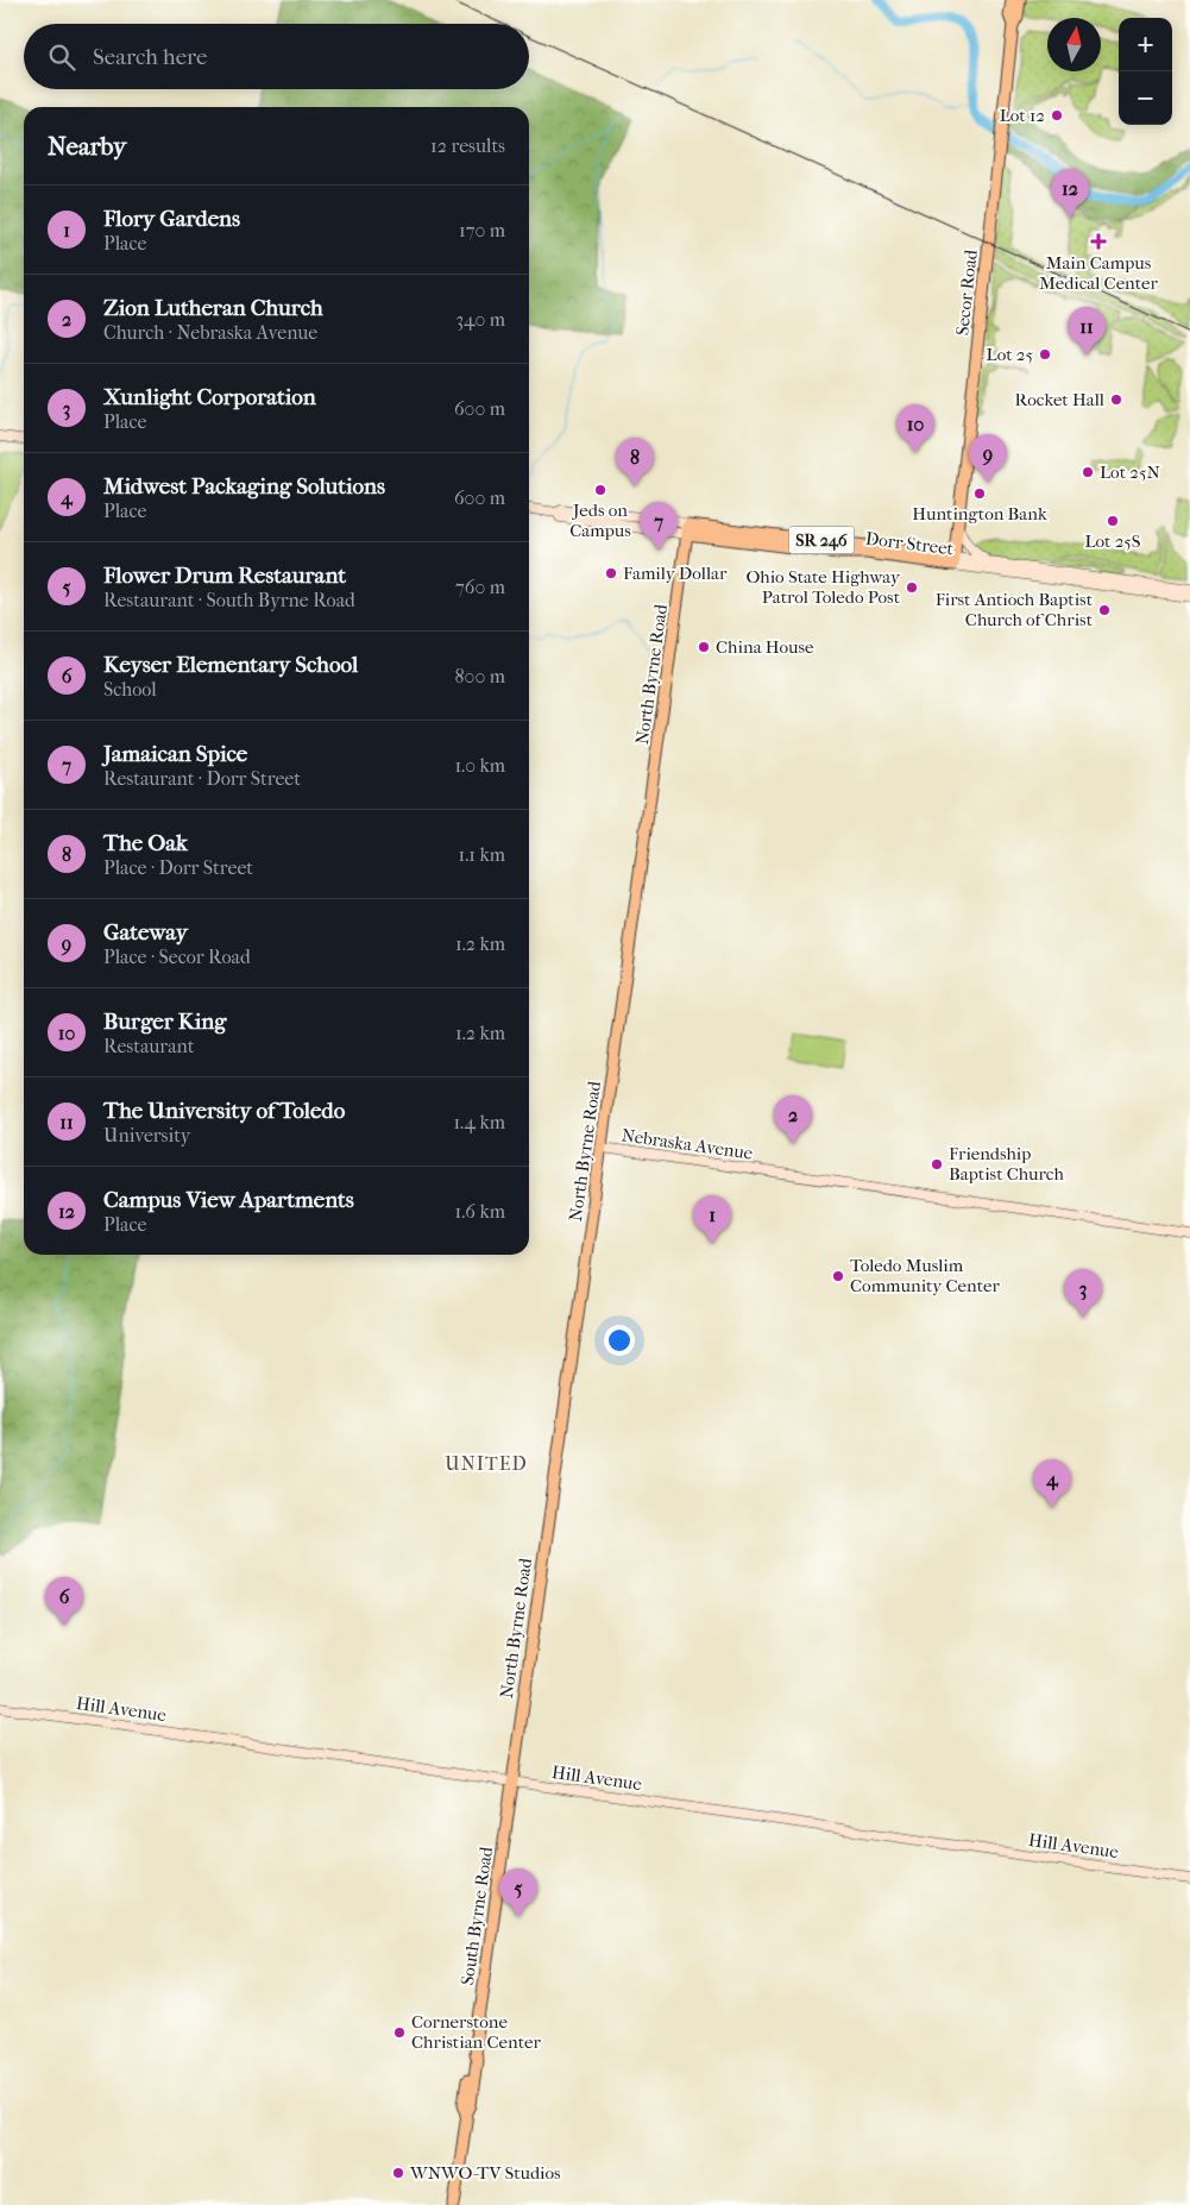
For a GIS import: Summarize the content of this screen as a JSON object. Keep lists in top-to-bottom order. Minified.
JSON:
{"streets":{"main road":["Secor Road","SR 246","Dorr Street","North Byrne Road","Nebraska Avenue","Hill Avenue","South Byrne Road"]},"crossings":[["Secor Road","Dorr Street"],["Dorr Street","North Byrne Road"],["North Byrne Road","Nebraska Avenue"],["North Byrne Road","Hill Avenue"],["North Byrne Road","South Byrne Road"],["Hill Avenue","South Byrne Road"]],"districts":["UNITED"],"places":{"other":["Lot 12","Lot 25","Rocket Hall","Lot 25N","Jeds on Campus","Huntington Bank","Lot 25S","Family Dollar","Ohio State Highway Patrol Toledo Post","First Antioch Baptist Church of Christ","China House","Friendship Baptist Church","Toledo Muslim Community Center","Cornerstone Christian Center","WNWO-TV Studios"],"health":["Main Campus Medical Center"]},"north":"top","page":{"map_buttons":["+","−"],"search":"Search here","heading":["Nearby","12 results"],"pins":["12","11","10","9","8","7","2","1","3","4","6","5"],"list":[{"mark":"1","name":"Flory Gardens","note":"Place","value":"170 m"},{"mark":"2","name":"Zion Lutheran Church","note":"Church · Nebraska Avenue","value":"340 m"},{"mark":"3","name":"Xunlight Corporation","note":"Place","value":"600 m"},{"mark":"4","name":"Midwest Packaging Solutions","note":"Place","value":"600 m"},{"mark":"5","name":"Flower Drum Restaurant","note":"Restaurant · South Byrne Road","value":"760 m"},{"mark":"6","name":"Keyser Elementary School","note":"School","value":"800 m"},{"mark":"7","name":"Jamaican Spice","note":"Restaurant · Dorr Street","value":"1.0 km"},{"mark":"8","name":"The Oak","note":"Place · Dorr Street","value":"1.1 km"},{"mark":"9","name":"Gateway","note":"Place · Secor Road","value":"1.2 km"},{"mark":"10","name":"Burger King","note":"Restaurant","value":"1.2 km"},{"mark":"11","name":"The University of Toledo","note":"University","value":"1.4 km"},{"mark":"12","name":"Campus View Apartments","note":"Place","value":"1.6 km"}]}}
